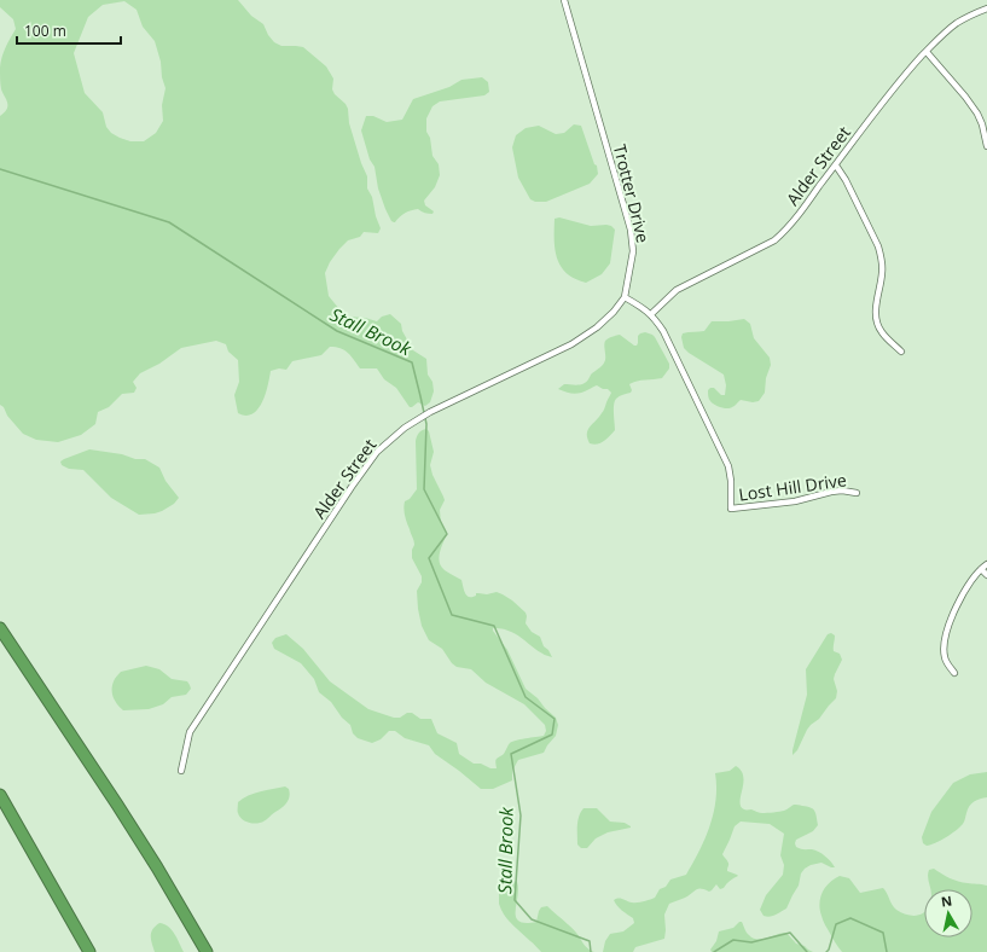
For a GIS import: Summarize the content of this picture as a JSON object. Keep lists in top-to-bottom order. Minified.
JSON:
{"streets":{"street":["Alder Street","Trotter Drive","Lost Hill Drive"]},"crossings":[["Alder Street","Trotter Drive"],["Alder Street","Lost Hill Drive"]],"water":["Stall Brook"],"scale_bar":"100 m","north":"top"}
